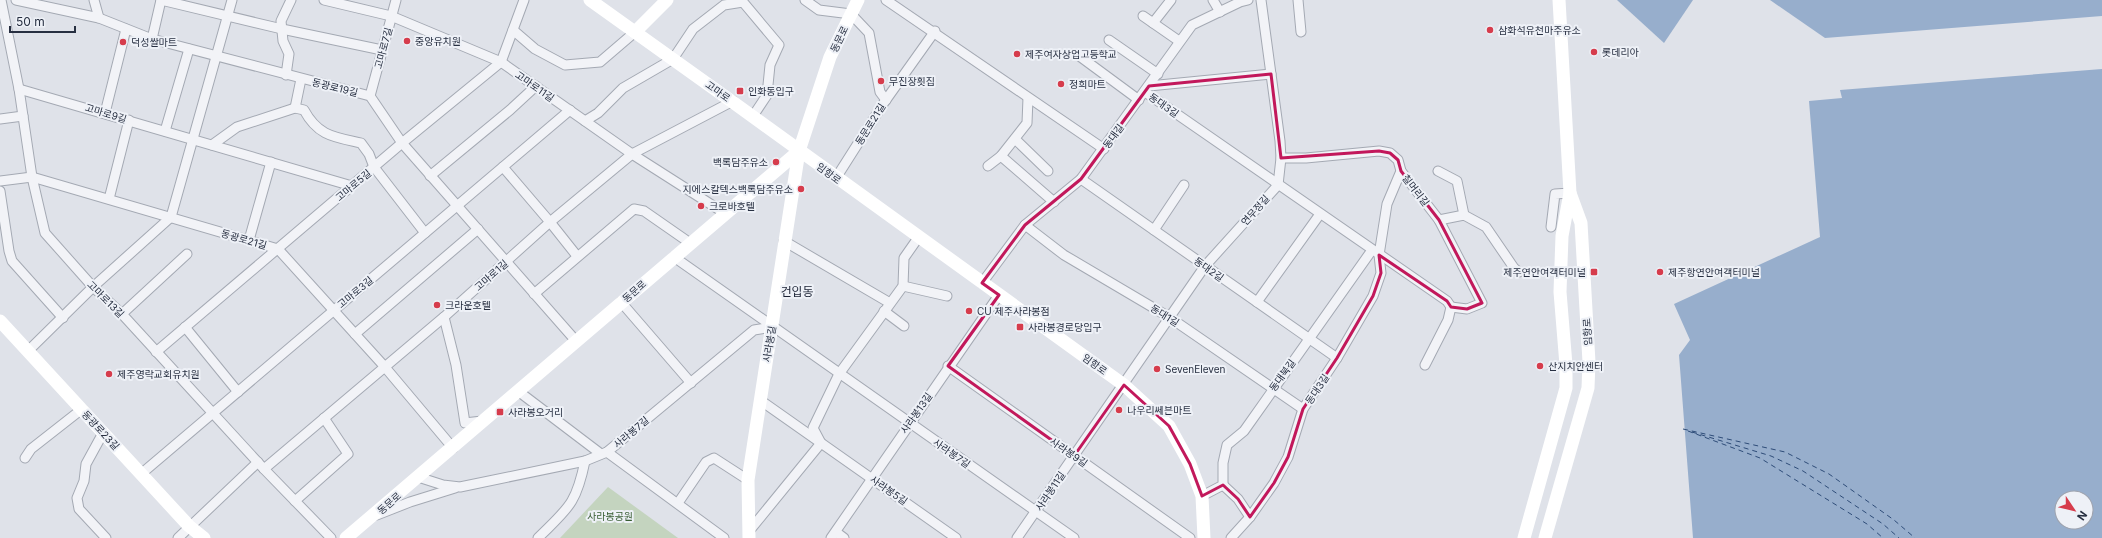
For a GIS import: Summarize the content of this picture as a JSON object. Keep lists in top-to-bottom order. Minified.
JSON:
{"streets":{"main road":["동문로","고마로","임항로","사라봉길","동광로23길"],"street":["고마로7길","고마로11길","동광로19길","동대3길","고마로9길","동문로21길","동대길","고마로5길","칠머리길","연무정길","동광로21길","동대2길","고마로1길","고마로3길","고마로13길","동대1길","동대북길","사라봉13길","사라봉7길","사라봉9길","사라봉5길","사라봉11길"]},"crossings":[["동문로","고마로11길"],["동문로","동광로19길"],["동문로","고마로"],["동문로","임항로"],["동문로","동광로21길"],["동문로","사라봉길"],["동문로","사라봉7길"],["고마로7길","고마로11길"],["고마로7길","동광로19길"],["고마로11길","고마로5길"],["고마로11길","고마로1길"],["고마로11길","고마로3길"],["동광로19길","고마로5길"],["동광로19길","고마로1길"],["동광로19길","고마로3길"],["고마로","임항로"],["고마로","고마로1길"],["고마로","사라봉길"],["동대3길","동대길"],["동대3길","칠머리길"],["동대3길","연무정길"],["동대3길","동대2길"],["동대3길","동대1길"],["동대3길","동대북길"],["고마로9길","고마로5길"],["고마로9길","고마로13길"],["동문로21길","임항로"],["동대길","임항로"],["동대길","동대2길"],["동대길","동대1길"],["임항로","연무정길"],["임항로","사라봉길"],["임항로","사라봉13길"],["임항로","사라봉11길"],["고마로5길","동광로21길"],["고마로5길","고마로13길"],["연무정길","동대2길"],["연무정길","동대1길"],["연무정길","사라봉11길"],["동광로21길","고마로1길"],["동광로21길","고마로3길"],["동광로21길","고마로13길"],["동대2길","동대북길"],["고마로1길","고마로13길"],["고마로3길","고마로13길"],["고마로3길","동광로23길"],["동대1길","동대북길"],["사라봉길","사라봉7길"],["사라봉길","사라봉5길"],["사라봉13길","사라봉7길"],["사라봉13길","사라봉9길"],["사라봉13길","사라봉5길"],["사라봉7길","사라봉11길"],["사라봉9길","사라봉11길"]],"districts":["건입동"],"parks":["사라봉공원"],"places":{"other":["삼화석유천마주유소","중앙유치원","덕성쌀마트","롯데리아","제주여자상업고등학교","무진장횟집","정희마트","백록담주유소","지에스칼텍스백록담주유소","크로바호텔","제주항연안여객터미널","크라운호텔","CU 제주사라봉점","산지치안센터","SevenEleven","제주영락교회유치원","나우리쎄븐마트"],"transit":["인화동입구","제주연안여객터미널","사라봉경로당입구","사라봉오거리"]},"scale_bar":"50 m","north":"bottom right"}
